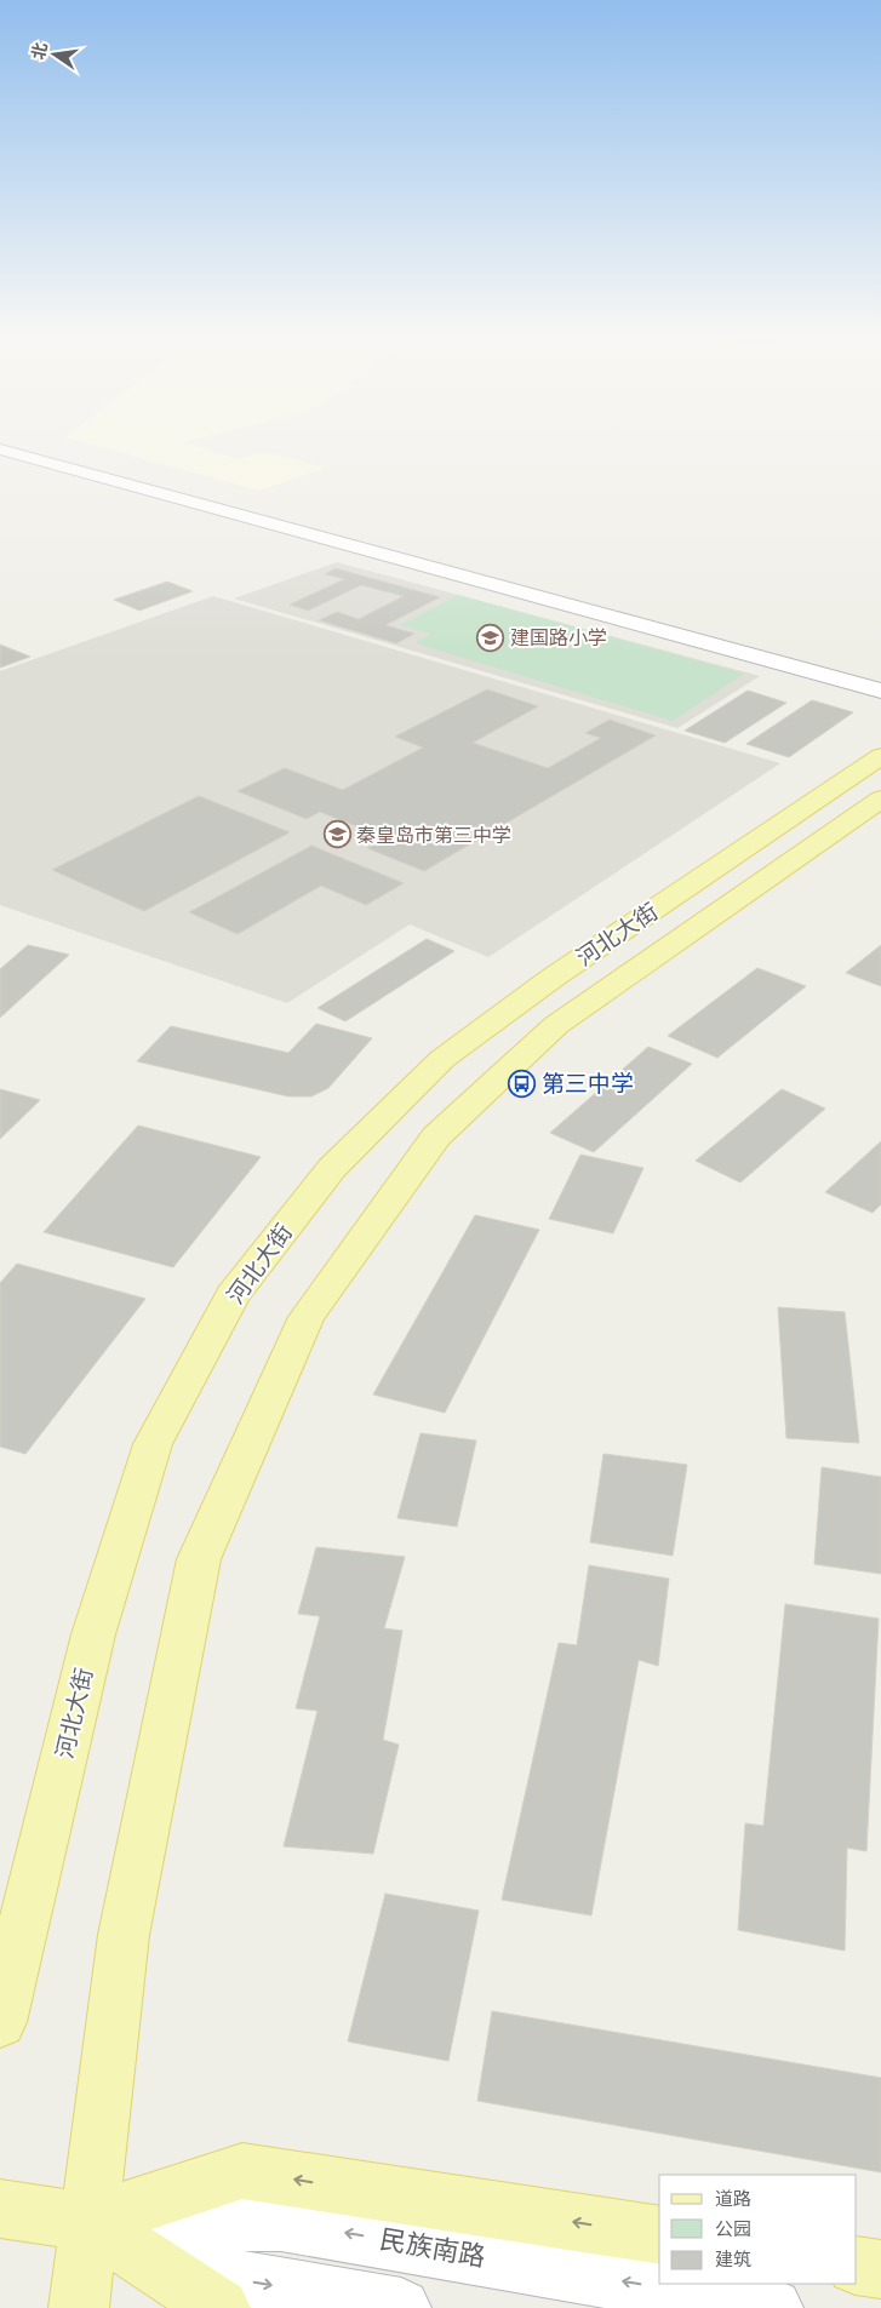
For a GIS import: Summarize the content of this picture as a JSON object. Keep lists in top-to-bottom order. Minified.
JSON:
{"streets":{"main road":["河北大街","民族南路"]},"places":{"school or university":["建国路小学","秦皇岛市第三中学"],"bus stop":["第三中学"]},"legend":["道路","公园","建筑"],"north":"left"}
